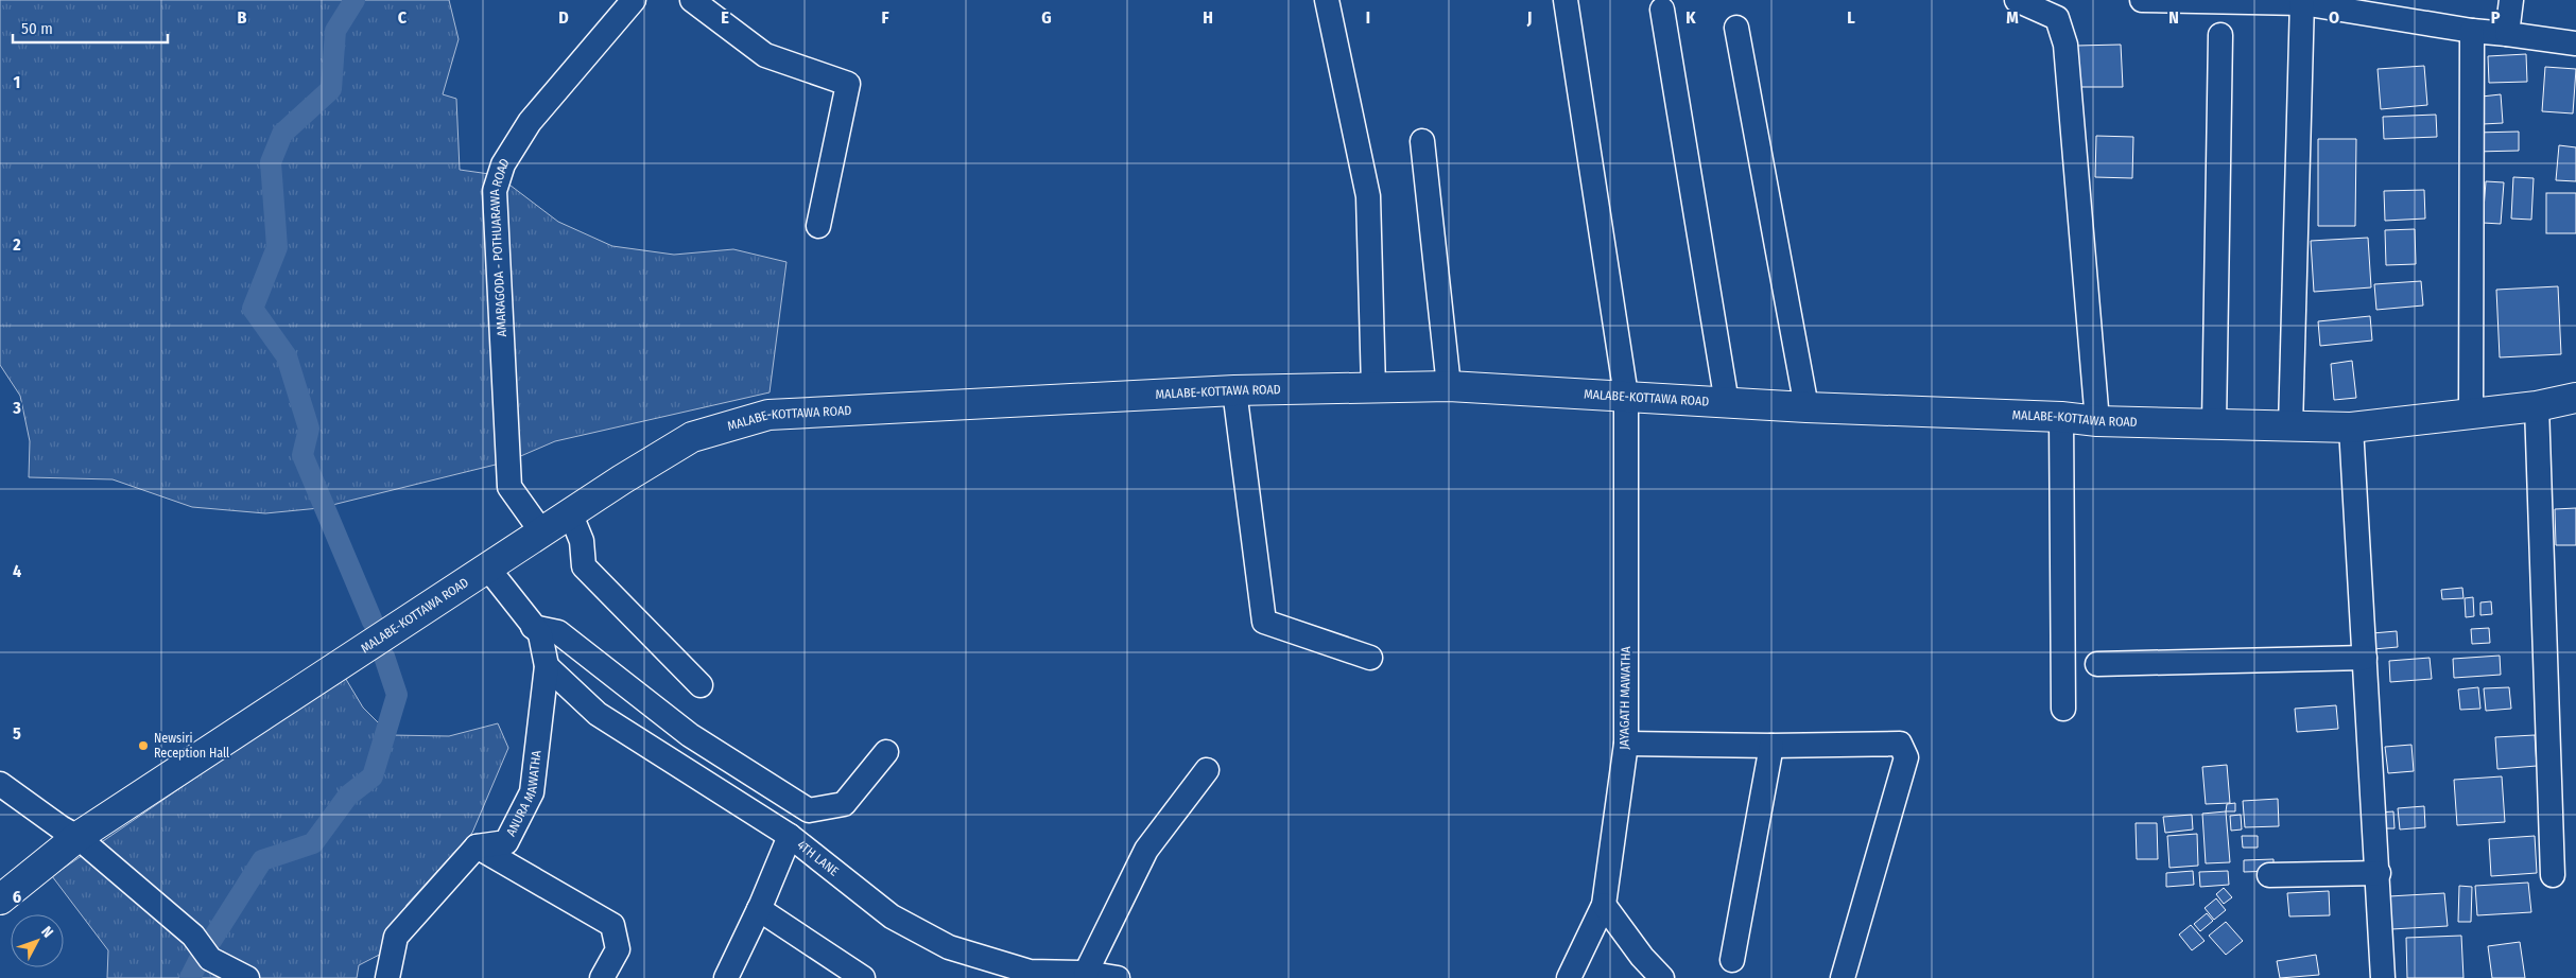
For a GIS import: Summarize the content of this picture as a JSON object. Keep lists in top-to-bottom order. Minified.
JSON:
{"streets":{"main road":["MALABE-KOTTAWA ROAD"],"street":["AMARAGODA - POTHUARAWA ROAD","JAYAGATH MAWATHA","ANURA MAWATHA","4TH LANE"]},"crossings":[["AMARAGODA - POTHUARAWA ROAD","MALABE-KOTTAWA ROAD"],["MALABE-KOTTAWA ROAD","JAYAGATH MAWATHA"],["MALABE-KOTTAWA ROAD","ANURA MAWATHA"],["ANURA MAWATHA","4TH LANE"]],"places":["Newsiri Reception Hall"],"scale_bar":"50 m","north":"top right","grid":{"columns":["B","C","D","E","F","G","H","I","J","K","L","M","N","O","P"],"rows":["1","2","3","4","5","6"]}}
